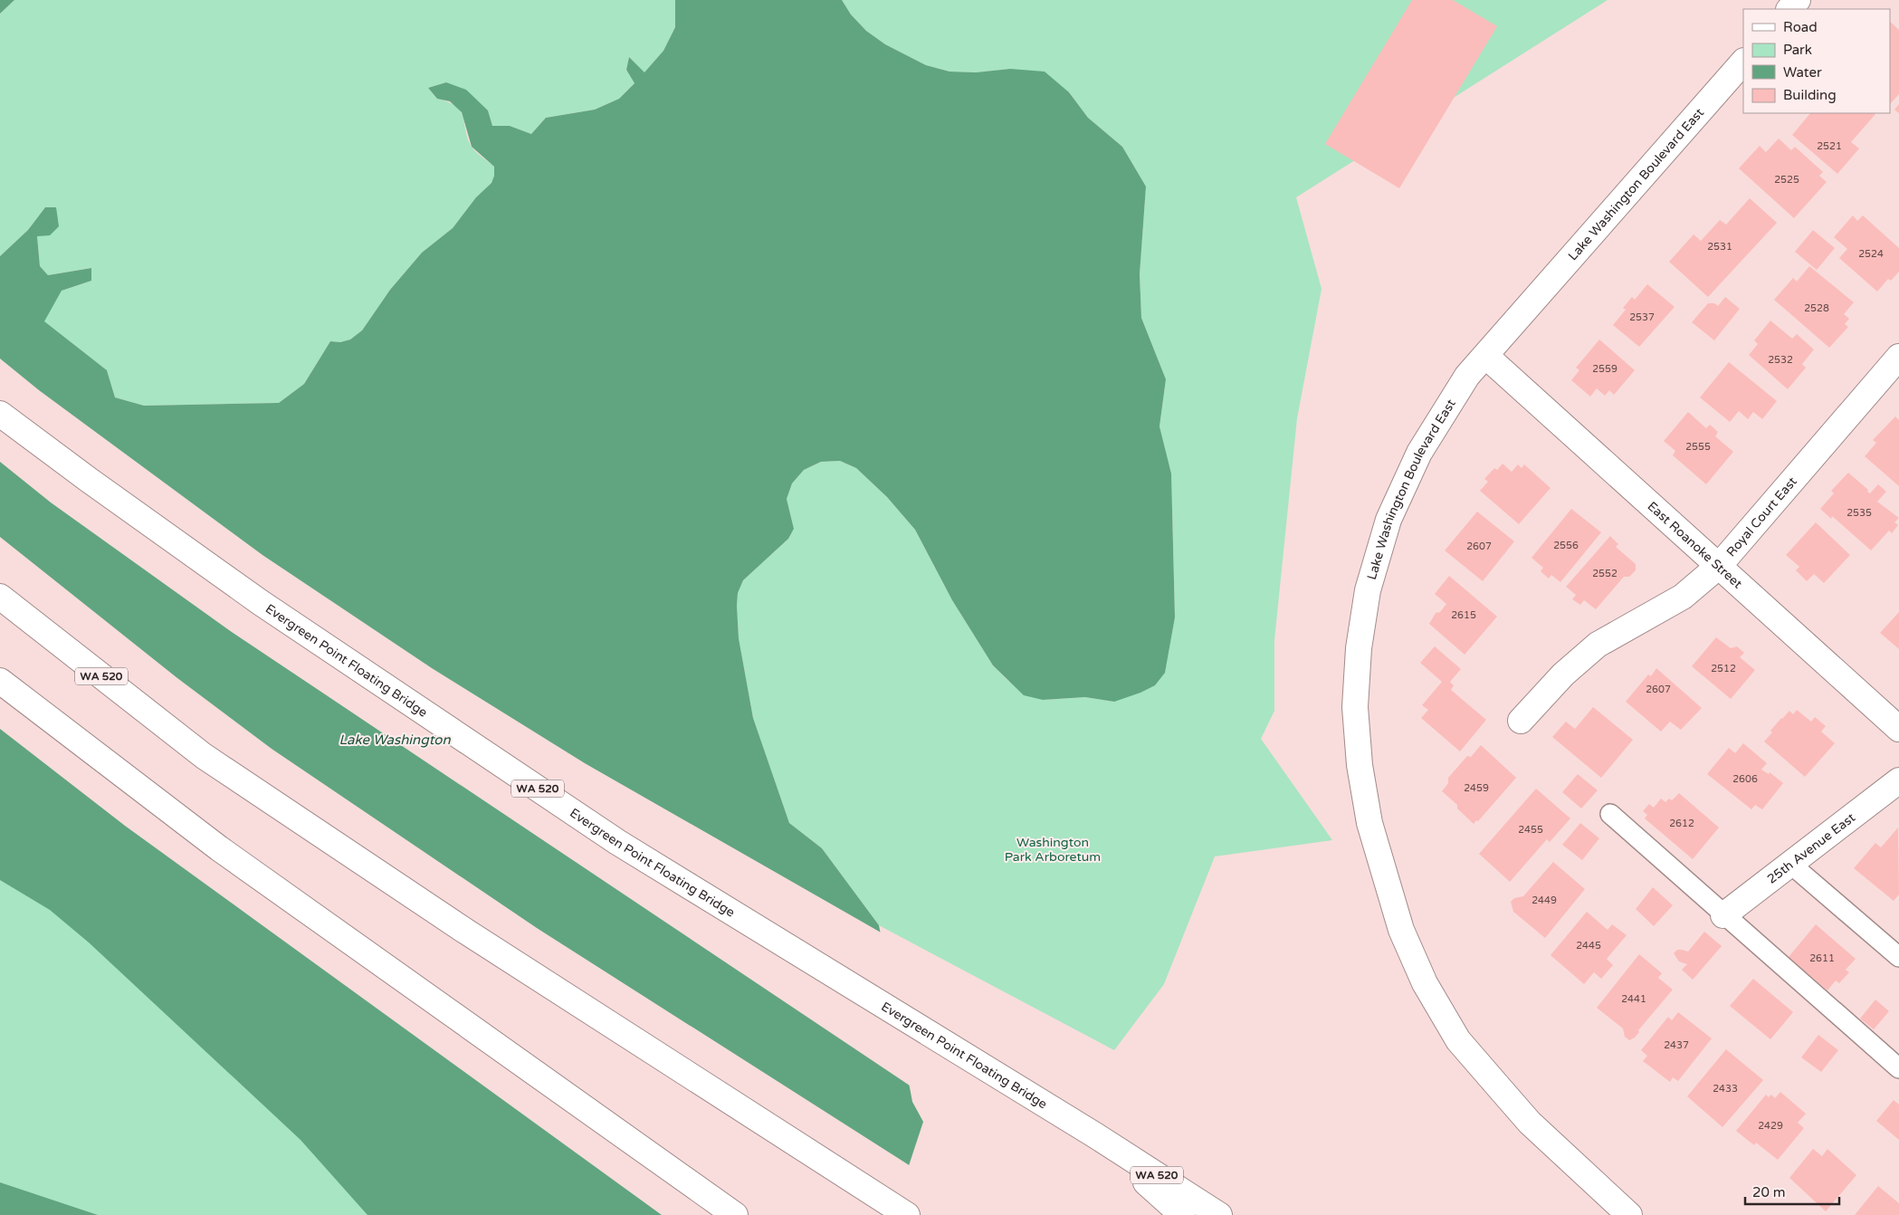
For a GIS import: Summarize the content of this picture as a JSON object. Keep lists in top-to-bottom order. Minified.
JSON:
{"streets":{"main road":["Lake Washington Boulevard East","Royal Court East","East Roanoke Street","Evergreen Point Floating Bridge","WA 520","25th Avenue East"]},"crossings":[["Lake Washington Boulevard East","East Roanoke Street"],["Royal Court East","East Roanoke Street"],["Evergreen Point Floating Bridge","WA 520"]],"water":["Lake Washington"],"parks":["Washington Park Arboretum"],"house_numbers":["2521","2525","2531","2524","2528","2537","2532","2559","2555","2535","2556","2607","2552","2615","2512","2607","2606","2459","2612","2455","2449","2445","2611","2441","2437","2433","2429"],"legend":["Road","Park","Water","Building"],"scale_bar":"20 m"}
